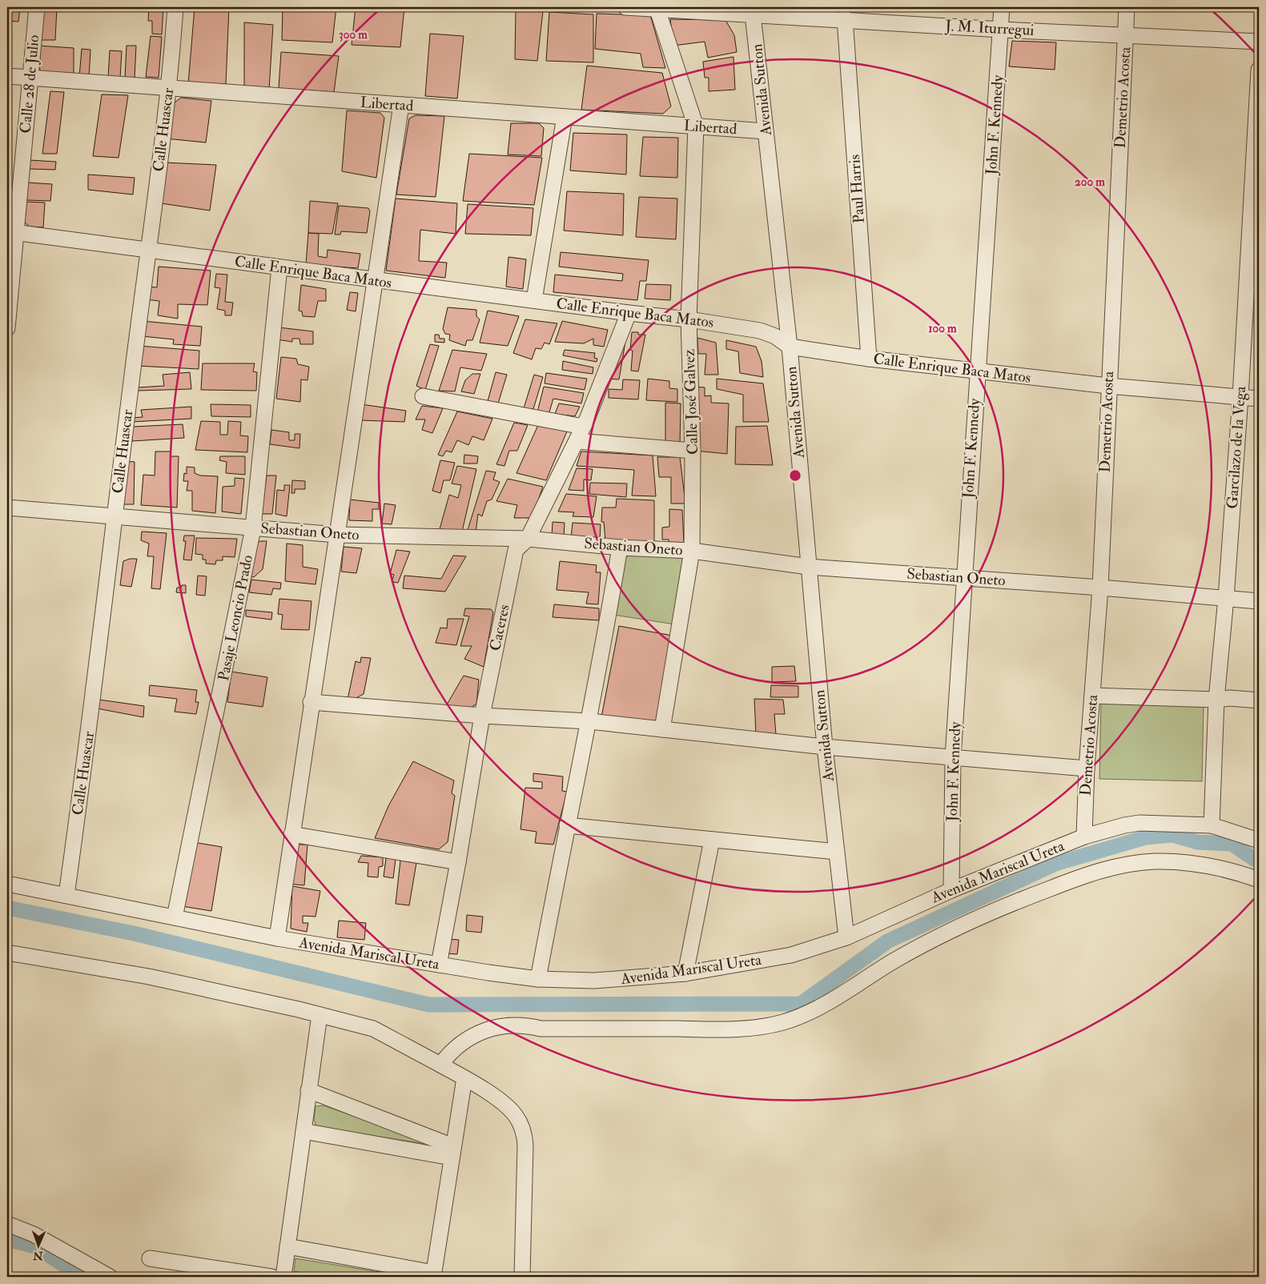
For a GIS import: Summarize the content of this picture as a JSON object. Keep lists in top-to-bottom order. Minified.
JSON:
{"streets":{"street":["J. M. Iturregui","Calle 28 de Julio","Avenida Sutton","Demetrio Acosta","Libertad","John F. Kennedy","Calle Huascar","Paul Harris","Calle Enrique Baca Matos","Calle José Galvez","Garcilazo de la Vega","Sebastian Oneto","Pasaje Leoncio Prado","Caceres","Avenida Mariscal Ureta"]},"crossings":[["J. M. Iturregui","Avenida Sutton"],["J. M. Iturregui","Demetrio Acosta"],["J. M. Iturregui","John F. Kennedy"],["J. M. Iturregui","Paul Harris"],["J. M. Iturregui","Calle José Galvez"],["Calle 28 de Julio","Libertad"],["Calle 28 de Julio","Calle Enrique Baca Matos"],["Avenida Sutton","Libertad"],["Avenida Sutton","Calle Enrique Baca Matos"],["Avenida Sutton","Sebastian Oneto"],["Avenida Sutton","Avenida Mariscal Ureta"],["Demetrio Acosta","Calle Enrique Baca Matos"],["Demetrio Acosta","Sebastian Oneto"],["Demetrio Acosta","Avenida Mariscal Ureta"],["Libertad","Calle Huascar"],["Libertad","Calle José Galvez"],["John F. Kennedy","Calle Enrique Baca Matos"],["John F. Kennedy","Sebastian Oneto"],["John F. Kennedy","Avenida Mariscal Ureta"],["Calle Huascar","Calle Enrique Baca Matos"],["Calle Huascar","Sebastian Oneto"],["Calle Huascar","Avenida Mariscal Ureta"],["Paul Harris","Calle Enrique Baca Matos"],["Calle Enrique Baca Matos","Calle José Galvez"],["Calle Enrique Baca Matos","Garcilazo de la Vega"],["Calle Enrique Baca Matos","Pasaje Leoncio Prado"],["Calle Enrique Baca Matos","Caceres"],["Calle José Galvez","Sebastian Oneto"],["Garcilazo de la Vega","Sebastian Oneto"],["Garcilazo de la Vega","Avenida Mariscal Ureta"],["Sebastian Oneto","Pasaje Leoncio Prado"],["Sebastian Oneto","Caceres"],["Pasaje Leoncio Prado","Avenida Mariscal Ureta"],["Caceres","Avenida Mariscal Ureta"]],"north":"bottom","rings":["300 m","200 m","100 m"]}
